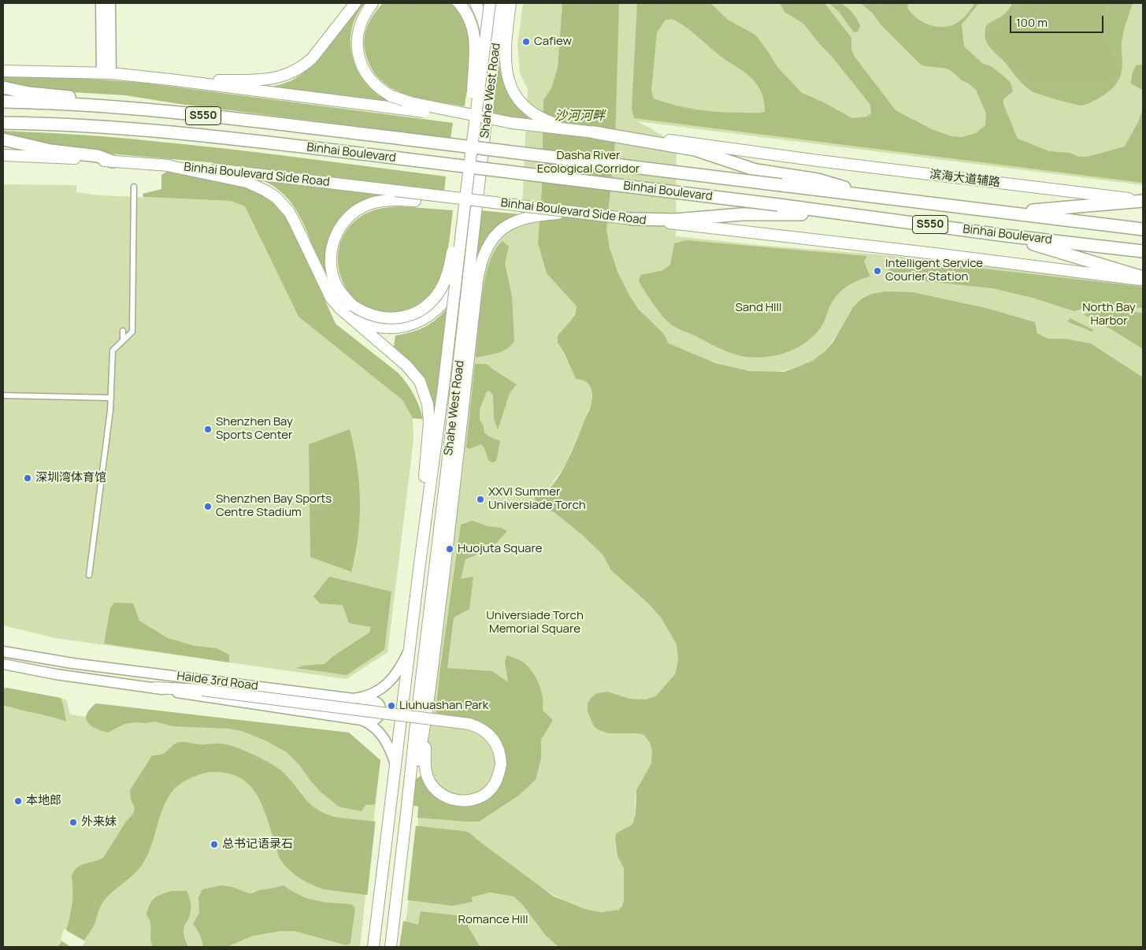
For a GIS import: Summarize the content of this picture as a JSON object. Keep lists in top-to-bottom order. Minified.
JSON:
{"streets":{"highway":["S550","Binhai Boulevard"],"main road":["Shahe West Road","Binhai Boulevard Side Road","滨海大道辅路","Haide 3rd Road"]},"crossings":[["Shahe West Road","Haide 3rd Road"]],"water":["沙河河畔"],"parks":["Dasha River Ecological Corridor","Sand HIll","North Bay Harbor","Universiade Torch Memorial Square","Romance Hill"],"places":["Cafiew","Intelligent Service Courier Station","Shenzhen Bay Sports Center","深圳湾体育馆","XXVI Summer Universiade Torch","Shenzhen Bay Sports Centre Stadium","Huojuta Square","Liuhuashan Park","本地郎","外来妹","总书记语录石"],"scale_bar":"100 m"}
